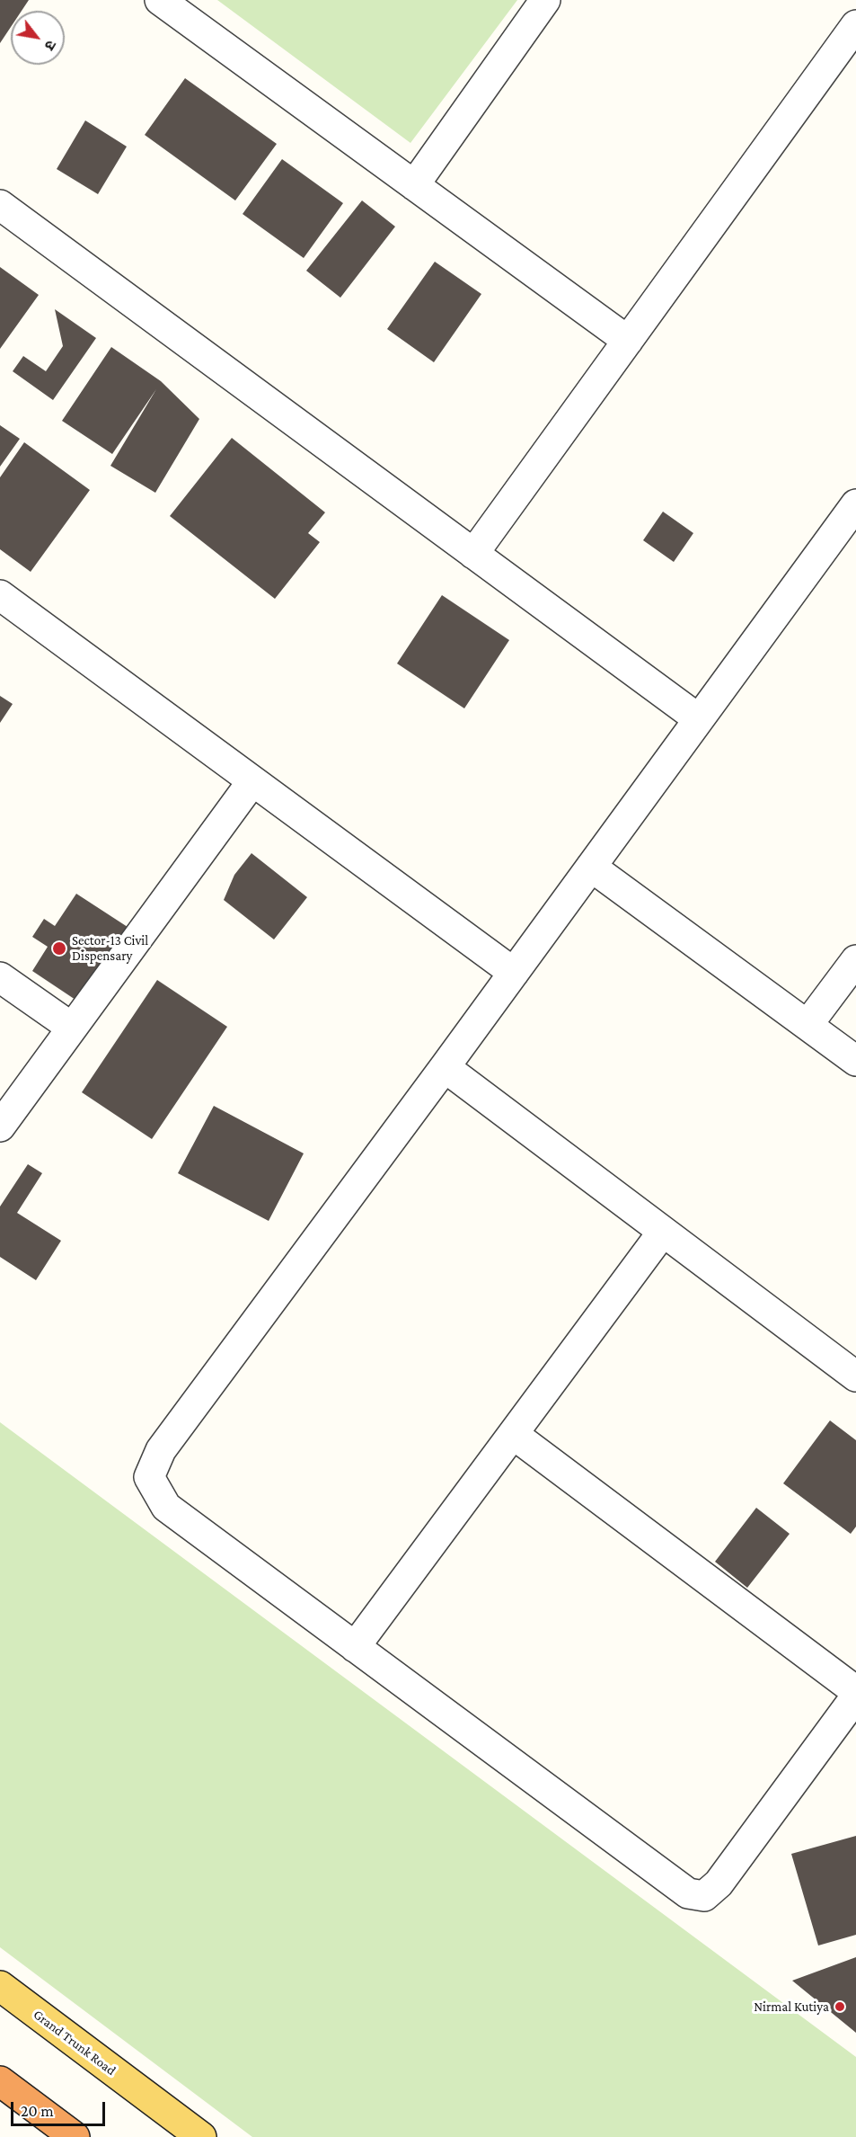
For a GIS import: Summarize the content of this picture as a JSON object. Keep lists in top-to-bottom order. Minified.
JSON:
{"streets":{"main road":["Grand Trunk Road"]},"places":["Sector-13 Civil Dispensary","Nirmal Kutiya"],"scale_bar":"20 m","north":"bottom right"}
